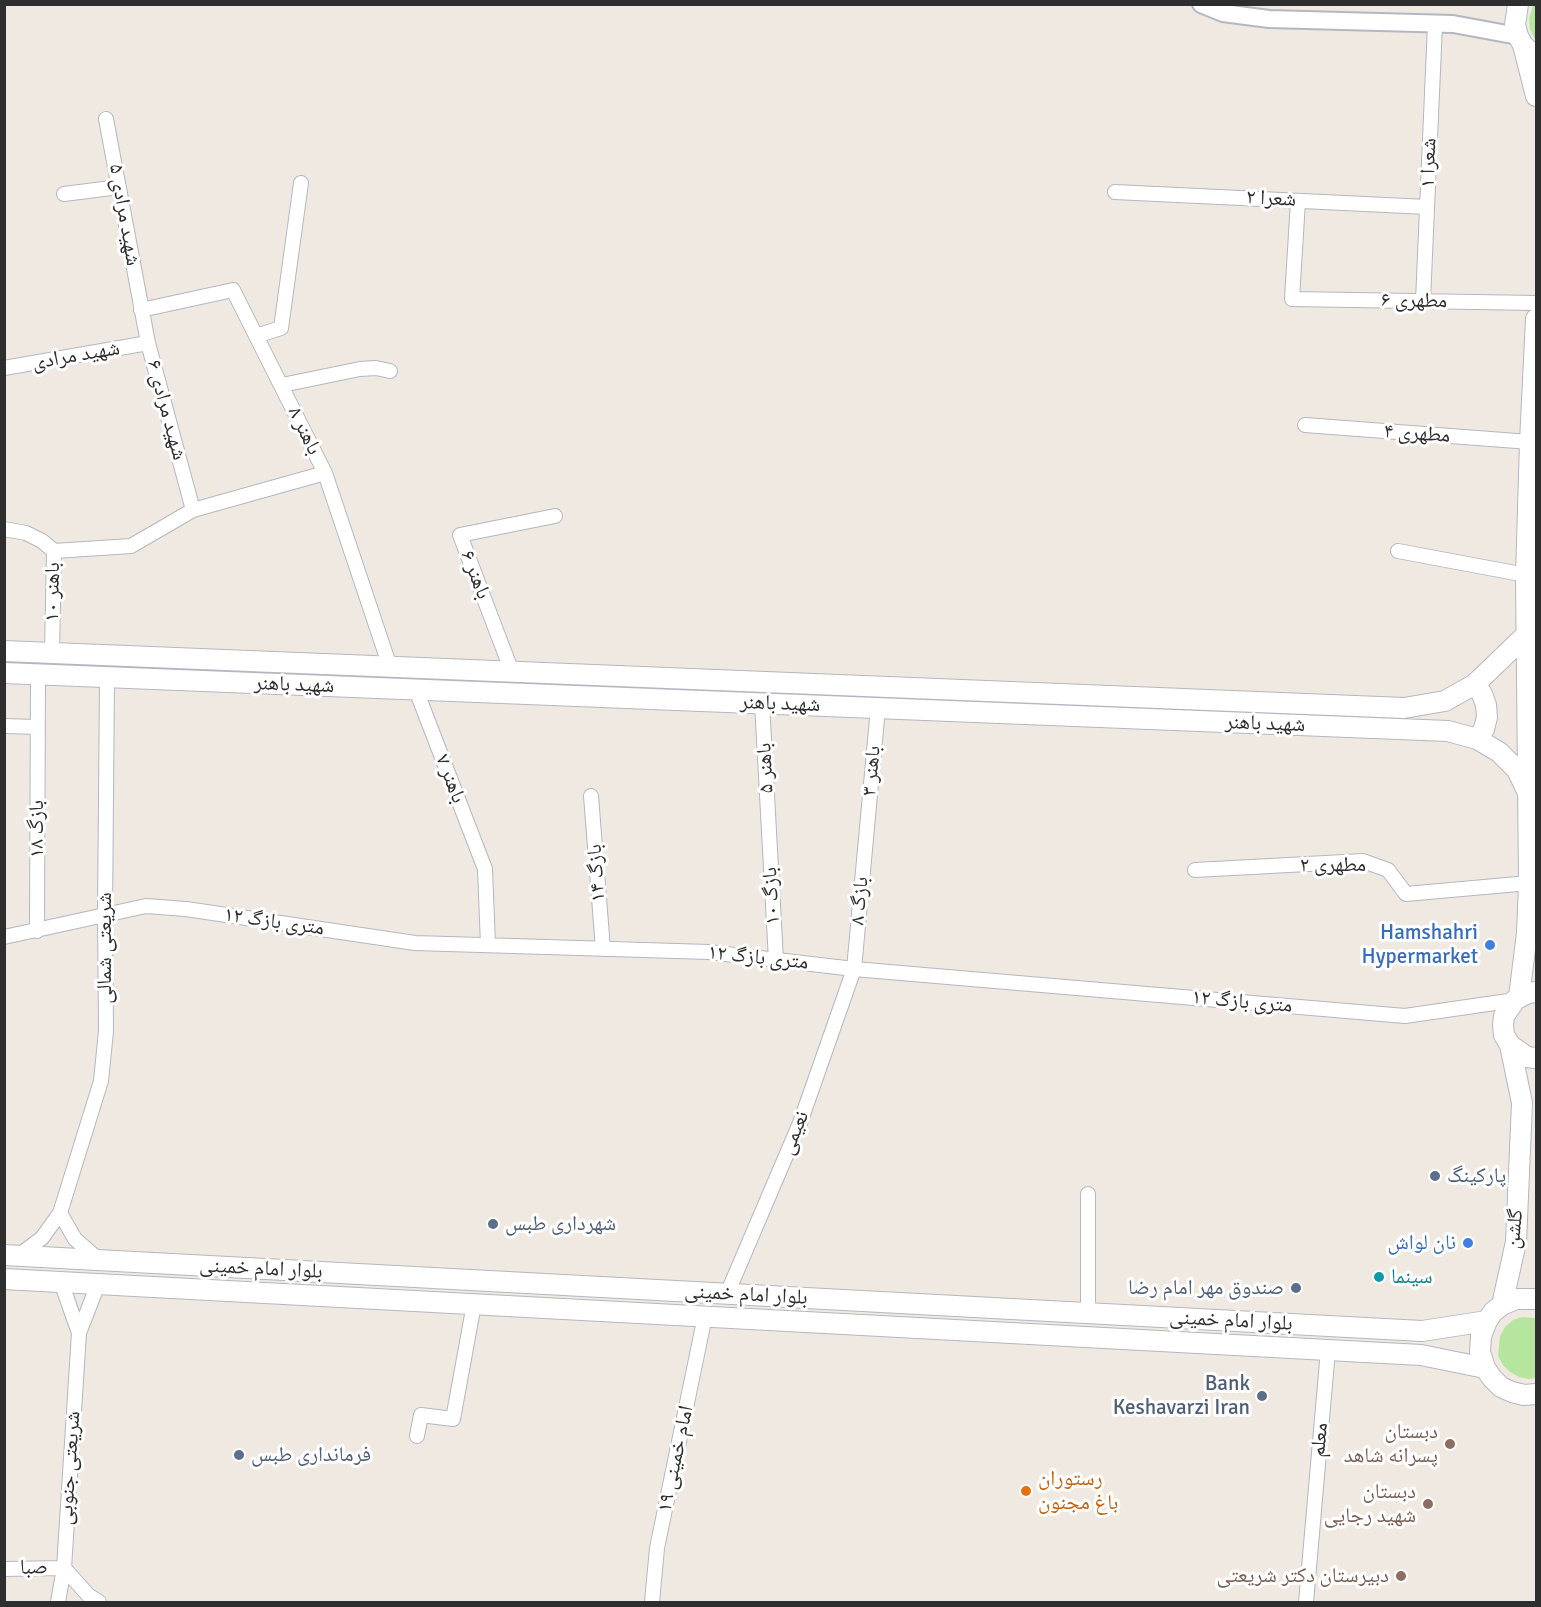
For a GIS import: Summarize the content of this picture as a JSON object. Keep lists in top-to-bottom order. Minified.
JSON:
{"streets":{"main road":["شهید باهنر","گلشن","بلوار امام خمینی"],"street":["شعرا ۱","شعرا ۲","شهید مرادی ۵","مطهری ۶","شهید مرادی","شهید مرادی ۶","باهنر ۸","مطهری ۴","باهنر ۶","باهنر ۱۰","باهنر ۵","باهنر ۳","باهنر ۷","بازگ ۱۸","مطهری ۲","بازگ ۱۴","بازگ ۱۰","بازگ ۸","۱۲ متری بازگ","شریعتی شمالی","نعیمی","معلم","امام خمینی ۱۹","شریعتی جنوبی","صبا"]},"crossings":[["شعرا ۱","شعرا ۲"],["شعرا ۱","مطهری ۶"],["شعرا ۲","مطهری ۶"],["شهید مرادی ۵","شهید مرادی ۶"],["شهید مرادی ۵","باهنر ۸"],["شهید مرادی","شهید مرادی ۶"],["شهید مرادی ۶","باهنر ۸"],["باهنر ۸","شهید باهنر"],["مطهری ۴","گلشن"],["باهنر ۶","شهید باهنر"],["باهنر ۱۰","شهید باهنر"],["شهید باهنر","باهنر ۵"],["شهید باهنر","باهنر ۳"],["شهید باهنر","باهنر ۷"],["شهید باهنر","بازگ ۱۸"],["شهید باهنر","شریعتی شمالی"],["شهید باهنر","گلشن"],["باهنر ۵","بازگ ۱۰"],["باهنر ۳","بازگ ۸"],["باهنر ۷","۱۲ متری بازگ"],["بازگ ۱۸","۱۲ متری بازگ"],["مطهری ۲","گلشن"],["بازگ ۱۴","۱۲ متری بازگ"],["بازگ ۱۰","۱۲ متری بازگ"],["بازگ ۸","۱۲ متری بازگ"],["بازگ ۸","نعیمی"],["۱۲ متری بازگ","شریعتی شمالی"],["۱۲ متری بازگ","نعیمی"],["۱۲ متری بازگ","گلشن"],["شریعتی شمالی","بلوار امام خمینی"],["نعیمی","بلوار امام خمینی"],["بلوار امام خمینی","معلم"],["بلوار امام خمینی","امام خمینی ۱۹"],["شریعتی جنوبی","صبا"]],"places":["Hamshahri Hypermarket","پارکینگ","شهرداری طبس","نان لواش","سینما","صندوق مهر امام رضا","Bank Keshavarzi Iran","دبستان پسرانه شاهد","فرمانداری طبس","رستوران باغ مجنون","دبستان شهید رجایی","دبیرستان دکتر شریعتی"]}
